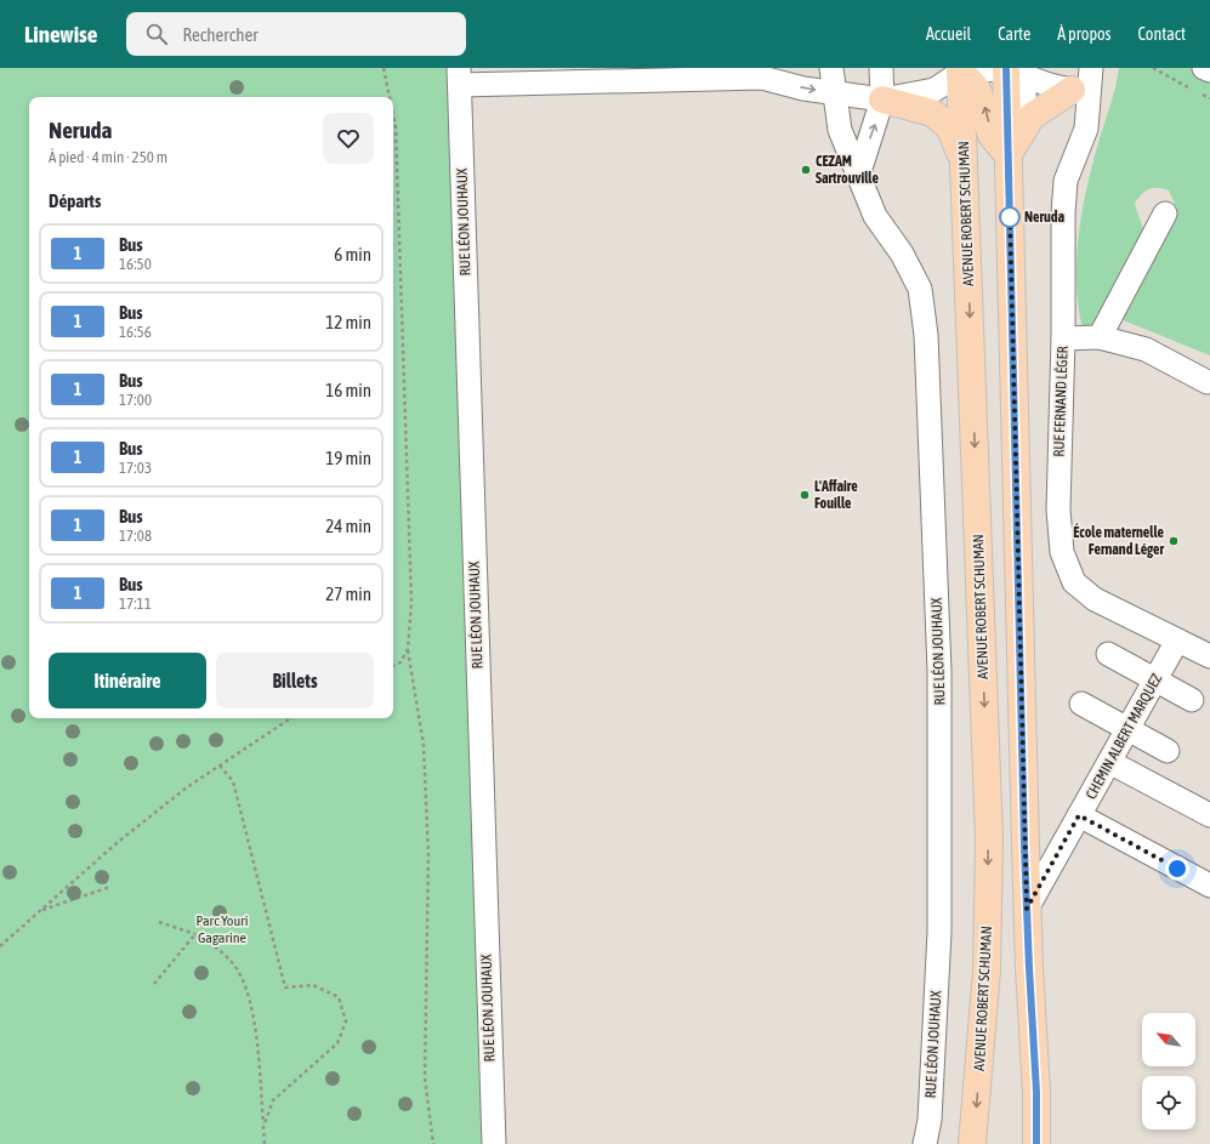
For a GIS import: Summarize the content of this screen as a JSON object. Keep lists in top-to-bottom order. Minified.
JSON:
{"streets":{"main road":["AVENUE ROBERT SCHUMAN"],"street":["RUE LÉON JOUHAUX","RUE FERNAND LÉGER","CHEMIN ALBERT MARQUEZ"]},"crossings":[["AVENUE ROBERT SCHUMAN","RUE LÉON JOUHAUX"],["RUE FERNAND LÉGER","CHEMIN ALBERT MARQUEZ"]],"parks":["Parc Youri Gagarine"],"places":["CEZAM Sartrouville","Neruda","L'Affaire Fouille","École maternelle Fernand Léger"],"lines":["bus line 1"],"north":"top left","page":{"header":"Linewise","search":"Rechercher","nav":["Accueil","Carte","À propos","Contact"],"heading":[["Neruda","À pied · 4 min · 250 m"],"Départs"],"list":[{"mark":"1","name":"Bus","note":"16:50","value":"6 min"},{"mark":"1","name":"Bus","note":"16:56","value":"12 min"},{"mark":"1","name":"Bus","note":"17:00","value":"16 min"},{"mark":"1","name":"Bus","note":"17:03","value":"19 min"},{"mark":"1","name":"Bus","note":"17:08","value":"24 min"},{"mark":"1","name":"Bus","note":"17:11","value":"27 min"}],"buttons":["Itinéraire","Billets"]}}
